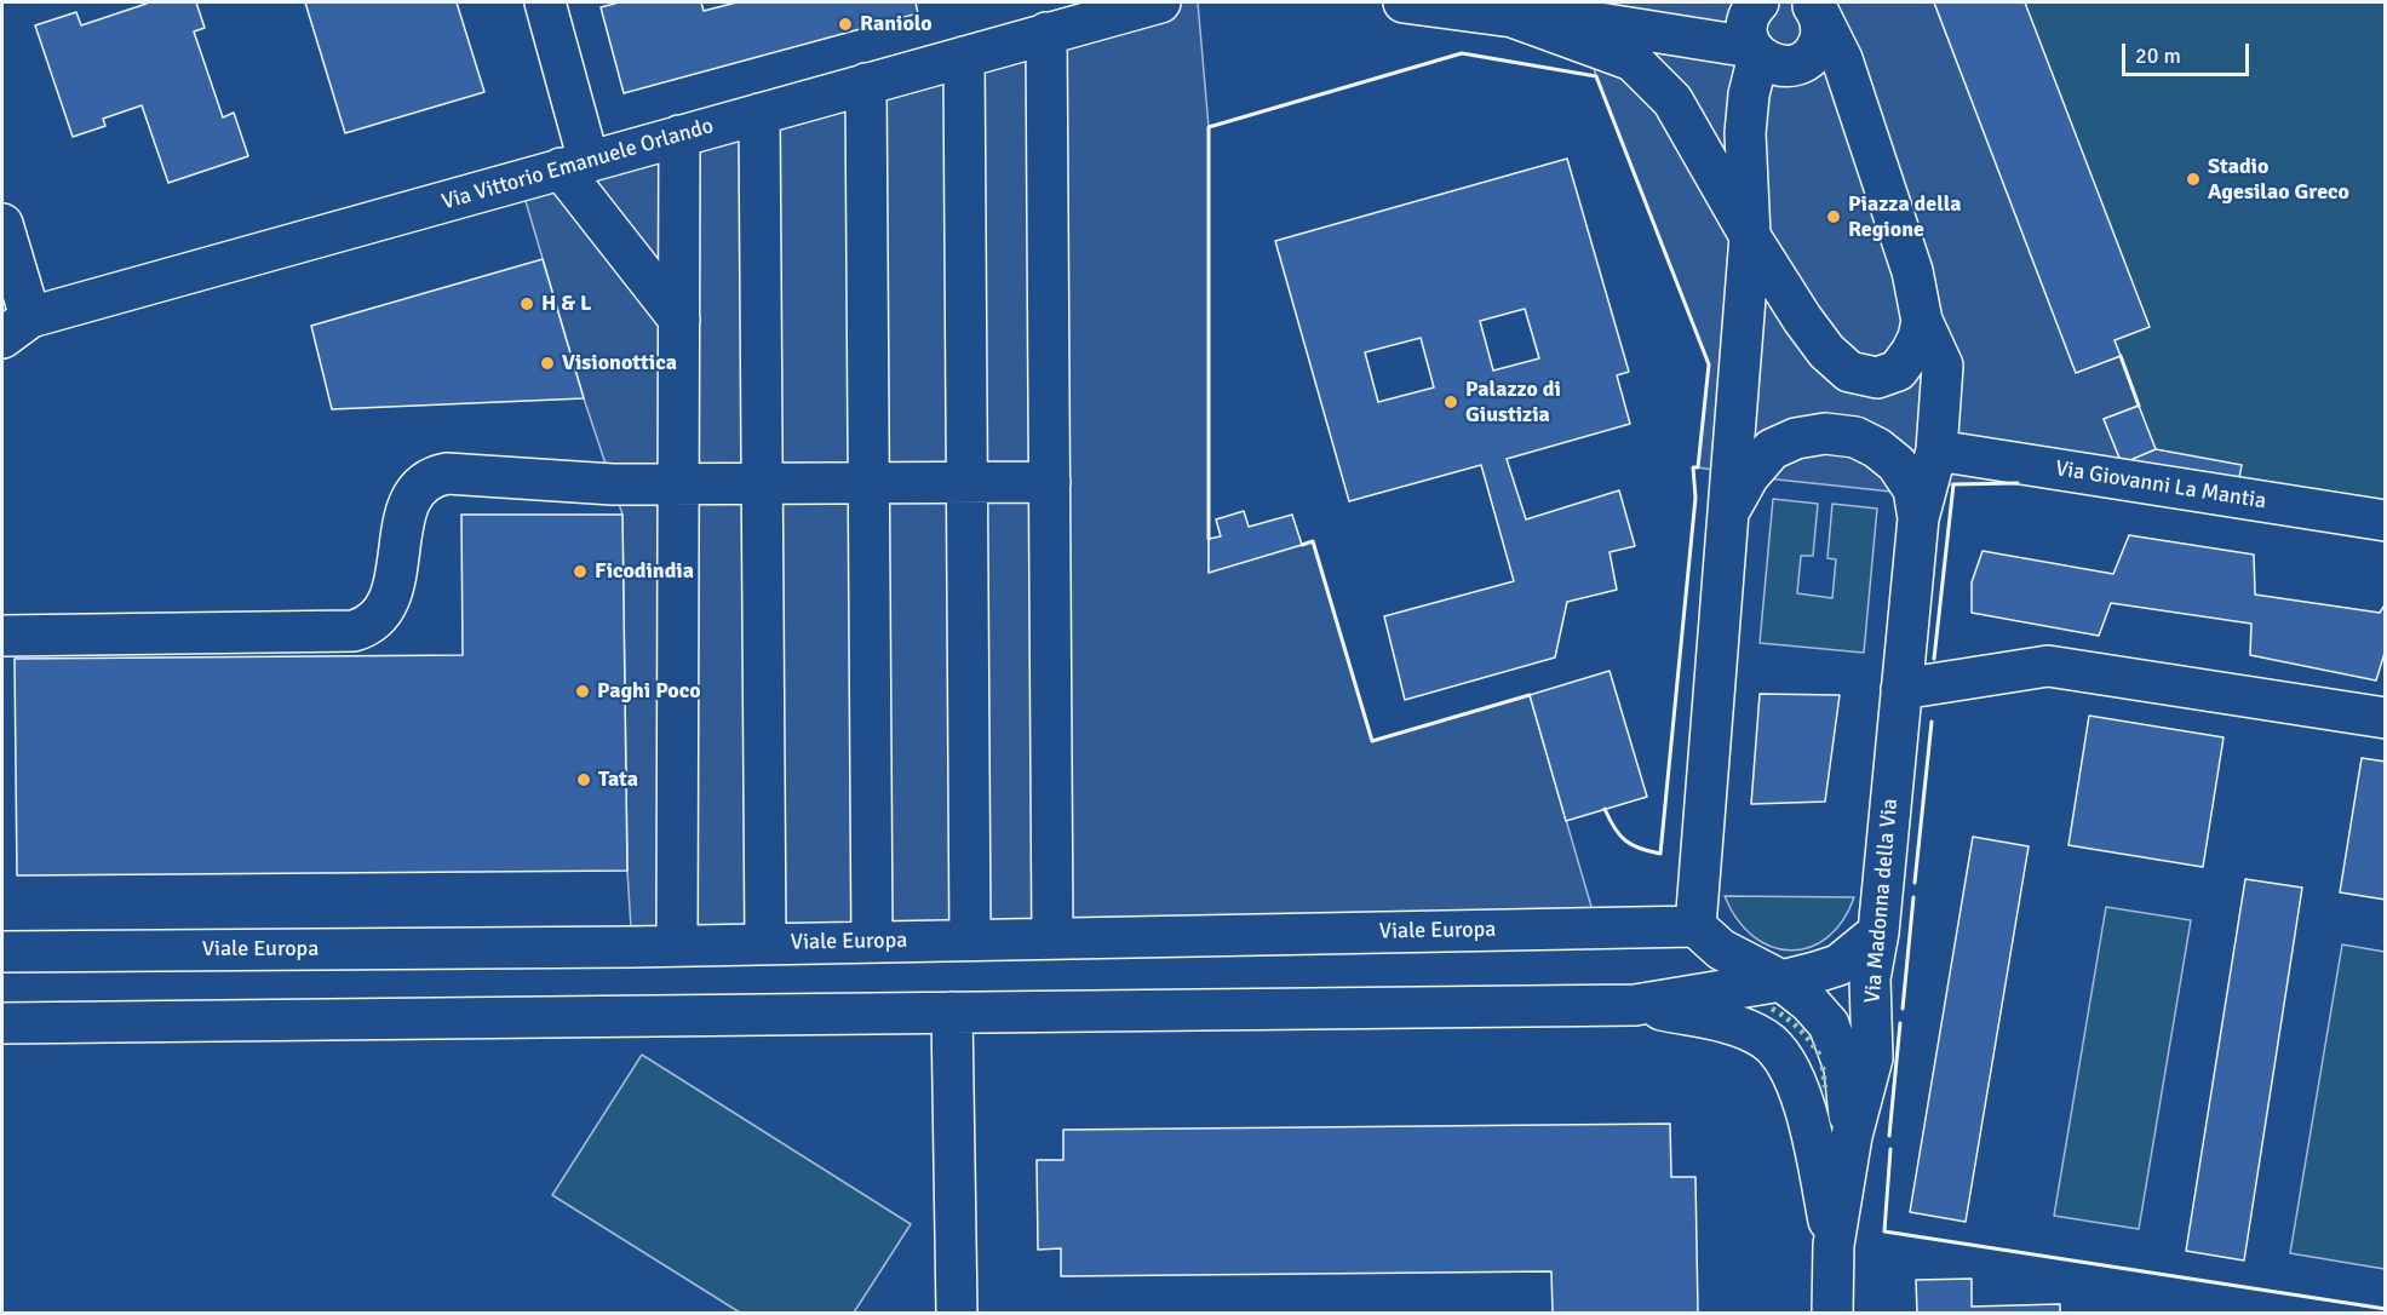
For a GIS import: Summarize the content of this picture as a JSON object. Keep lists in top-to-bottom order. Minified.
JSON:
{"streets":{"street":["Via Vittorio Emanuele Orlando","Via Giovanni La Mantia","Via Madonna della Via","Viale Europa"]},"crossings":[["Via Giovanni La Mantia","Via Madonna della Via"]],"places":["Raniolo","Stadio Agesilao Greco","Piazza della Regione","H & L","Visionottica","Palazzo di Giustizia","Ficodindia","Paghi Poco","Tata"],"scale_bar":"20 m"}
